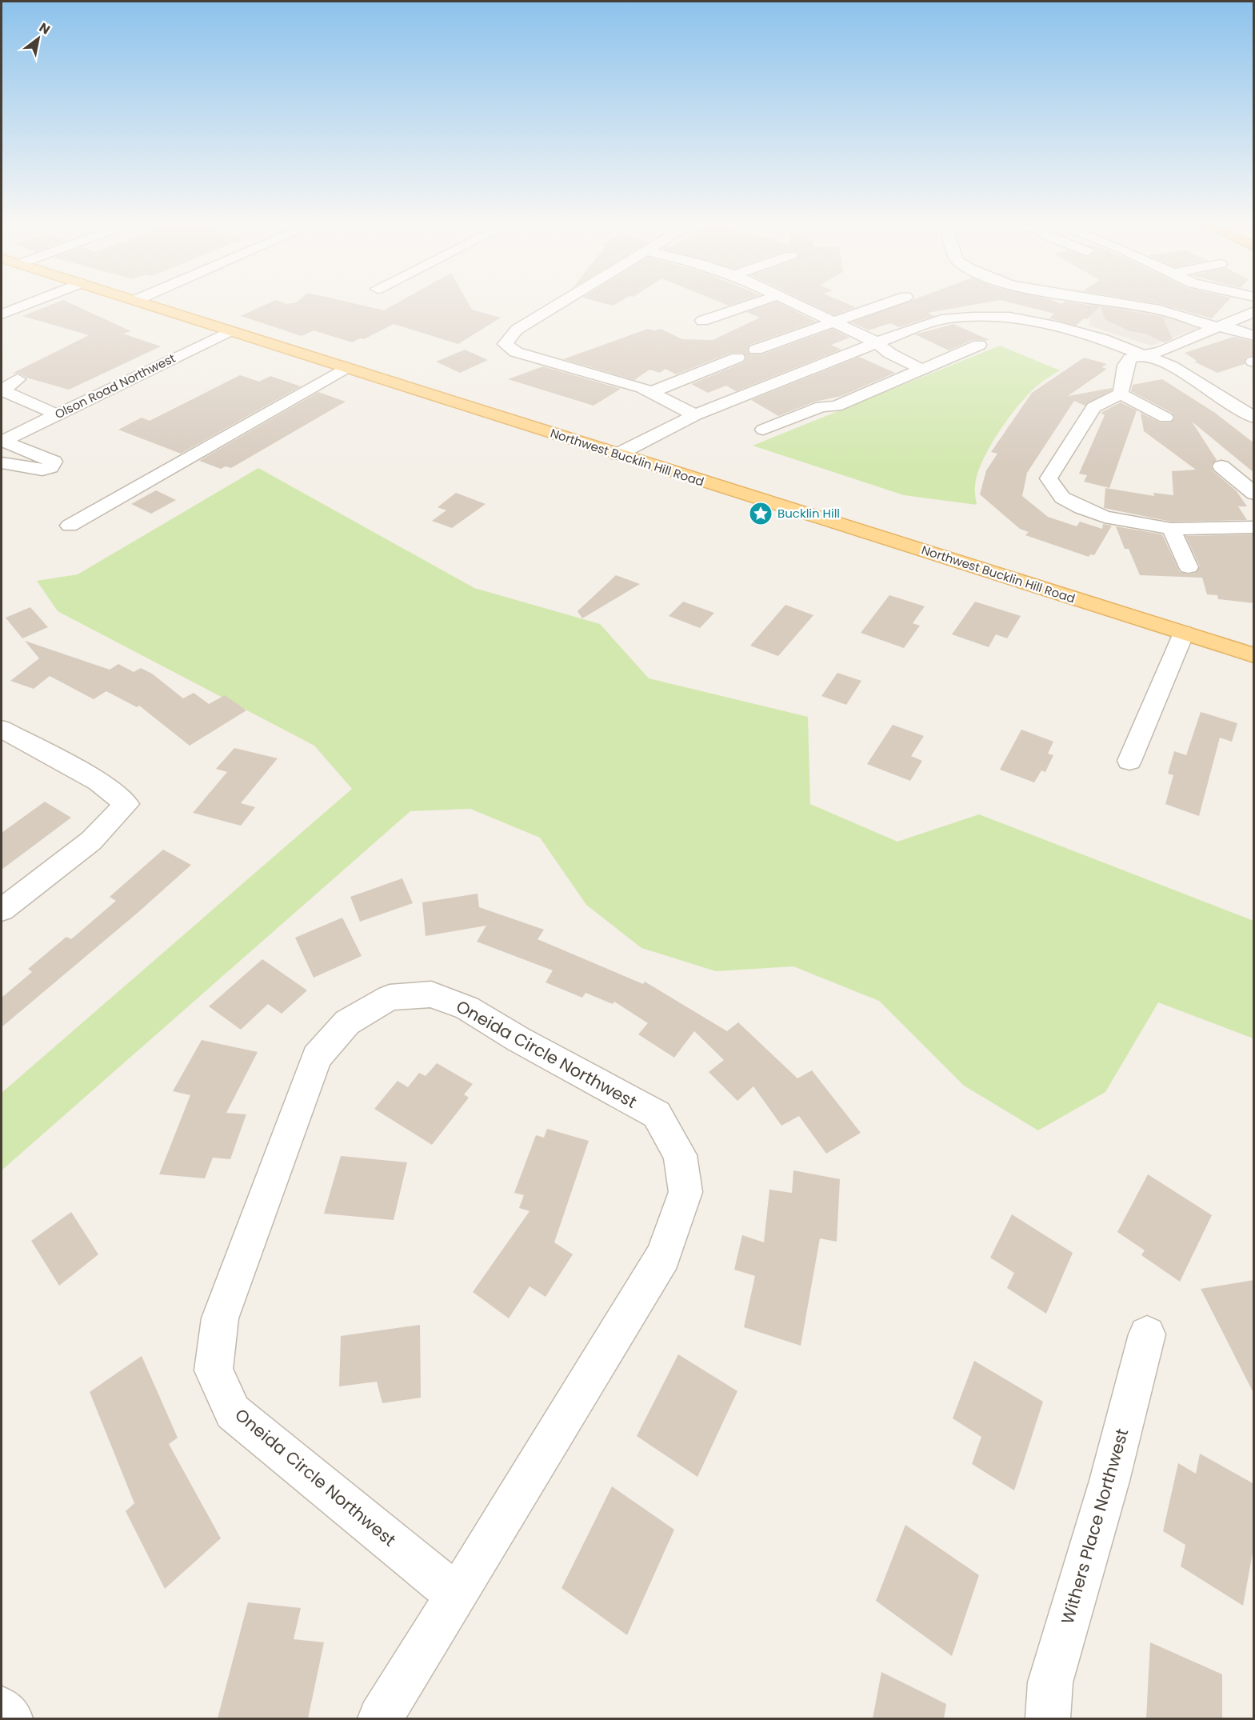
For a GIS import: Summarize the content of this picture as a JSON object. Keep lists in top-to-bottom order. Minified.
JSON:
{"streets":{"main road":["Northwest Bucklin Hill Road"],"street":["Olson Road Northwest","Oneida Circle Northwest","Withers Place Northwest"]},"crossings":[["Olson Road Northwest","Northwest Bucklin Hill Road"]],"places":{"place":["Bucklin Hill"]},"north":"top right"}
